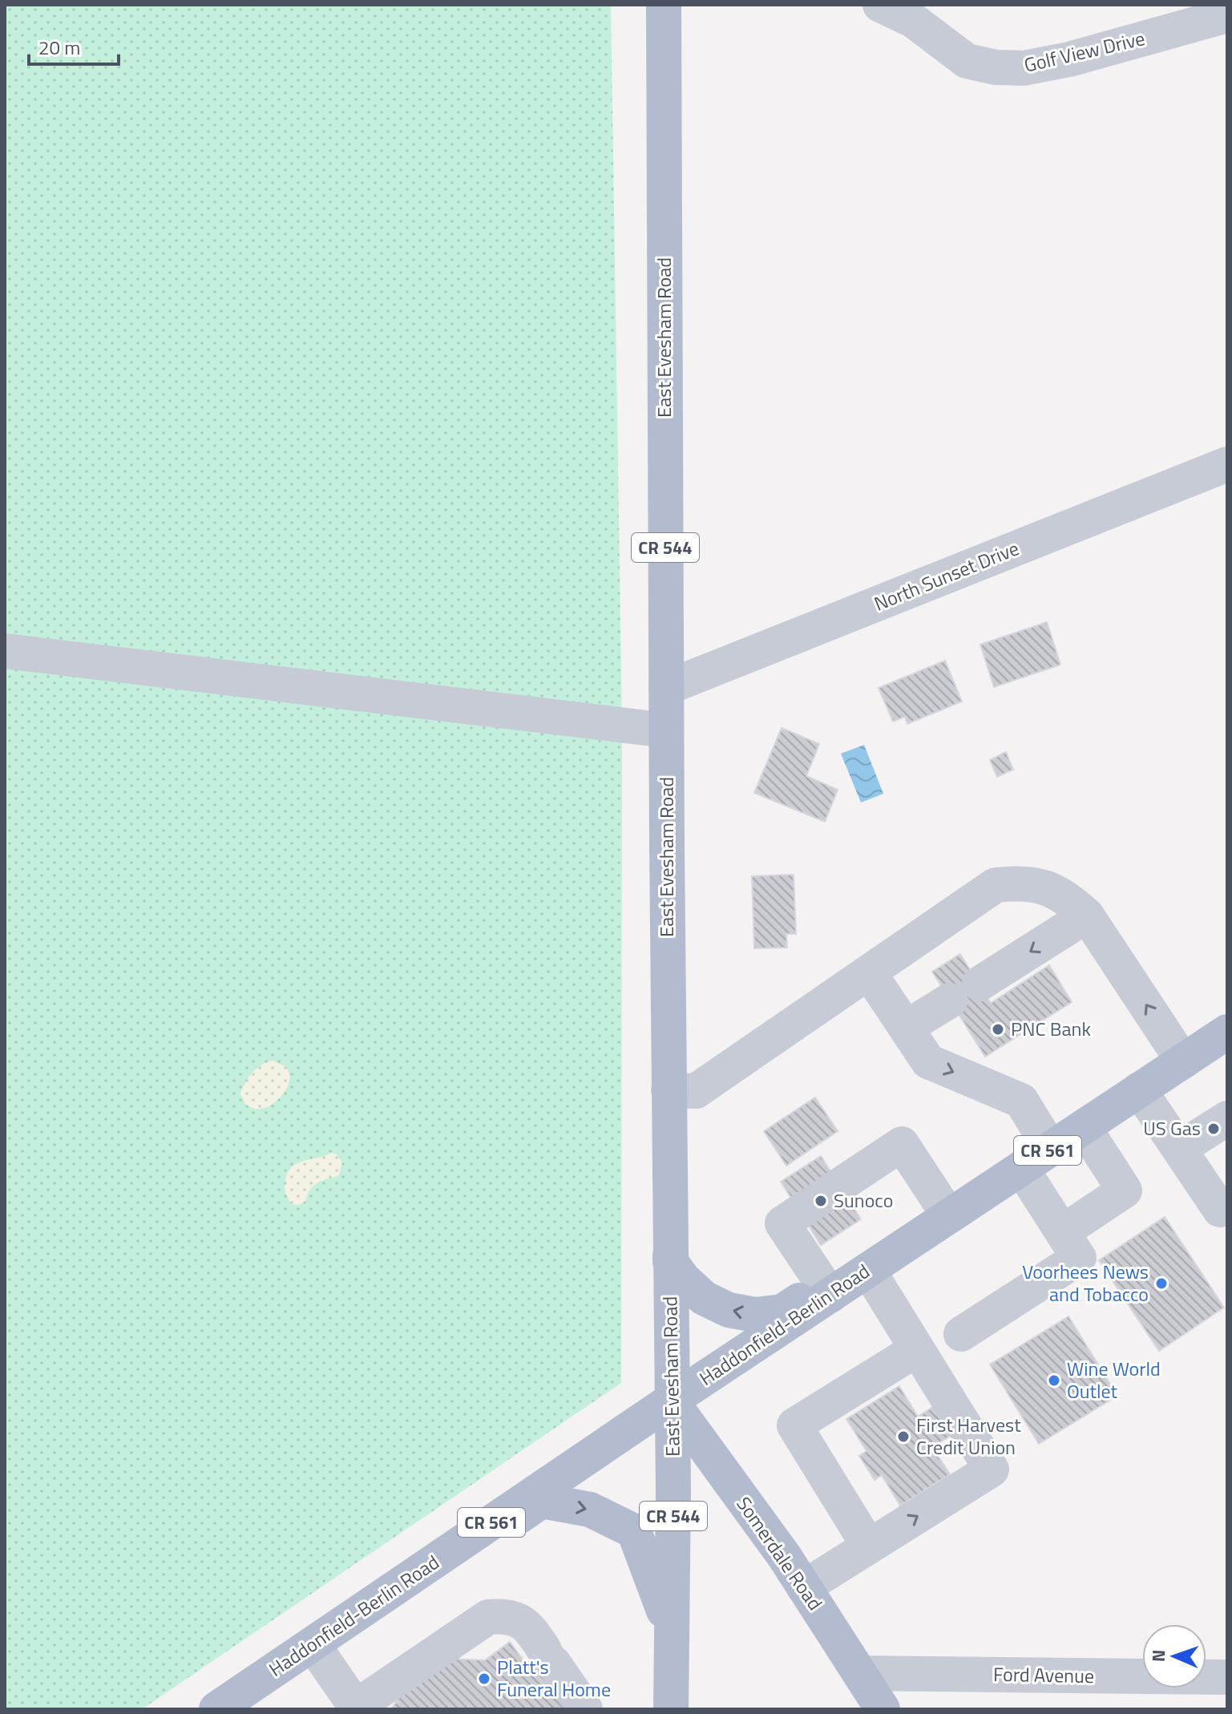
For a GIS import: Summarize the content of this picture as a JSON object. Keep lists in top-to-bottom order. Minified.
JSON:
{"streets":{"main road":["East Evesham Road","CR 544","CR 561","Haddonfield-Berlin Road","Somerdale Road"],"street":["Golf View Drive","North Sunset Drive","Ford Avenue"]},"crossings":[["East Evesham Road","North Sunset Drive"],["East Evesham Road","Haddonfield-Berlin Road"],["East Evesham Road","Somerdale Road"],["Haddonfield-Berlin Road","Somerdale Road"],["Somerdale Road","Ford Avenue"]],"places":["PNC Bank","US Gas","Sunoco","Voorhees News and Tobacco","Wine World Outlet","First Harvest Credit Union","Platt's Funeral Home"],"scale_bar":"20 m","north":"left"}
